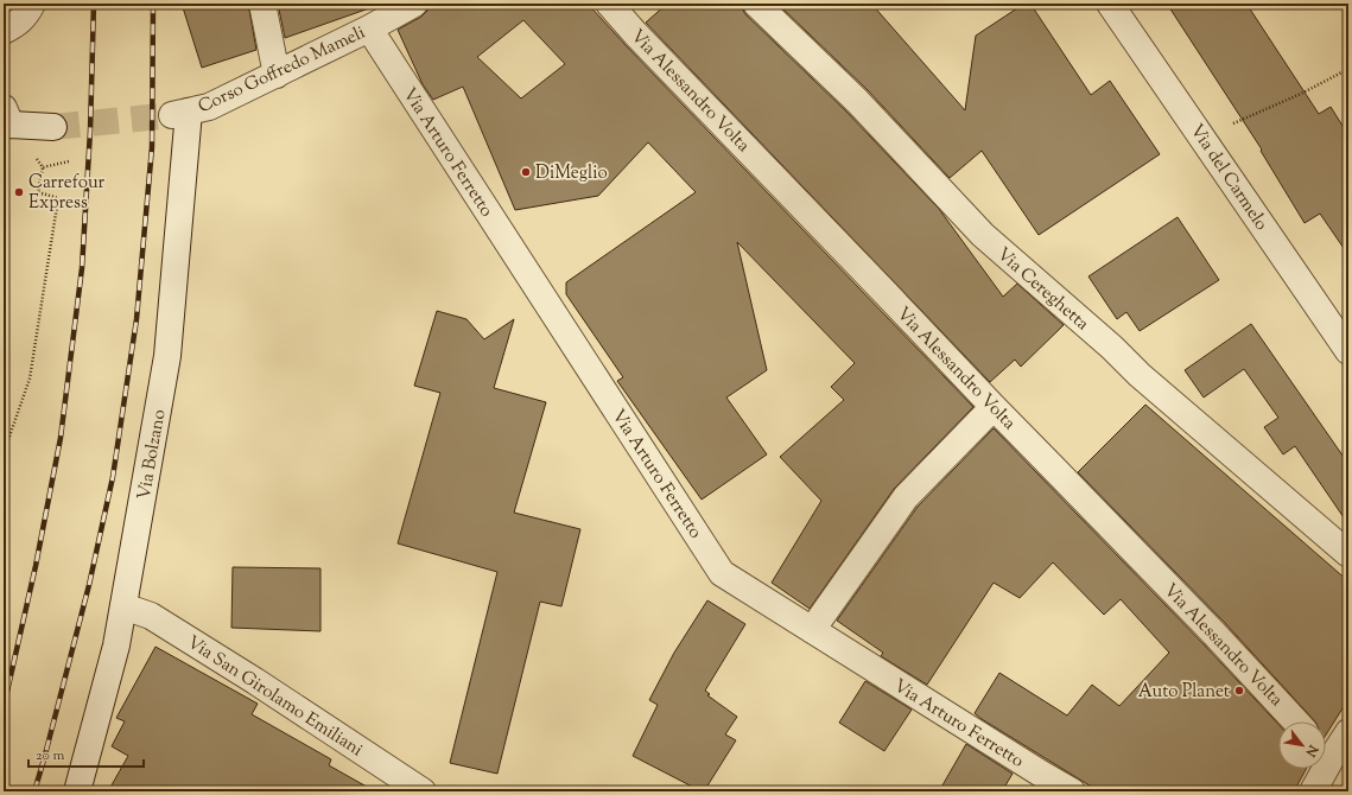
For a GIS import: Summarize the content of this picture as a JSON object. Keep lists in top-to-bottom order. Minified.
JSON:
{"streets":{"street":["Corso Goffredo Mameli","Via Alessandro Volta","Via Arturo Ferretto","Via del Carmelo","Via Cereghetta","Via Bolzano","Via San Girolamo Emiliani"]},"crossings":[["Corso Goffredo Mameli","Via Arturo Ferretto"],["Corso Goffredo Mameli","Via Bolzano"],["Via Bolzano","Via San Girolamo Emiliani"]],"places":["DiMeglio","Carrefour Express","Auto Planet"],"scale_bar":"20 m","north":"bottom right"}
